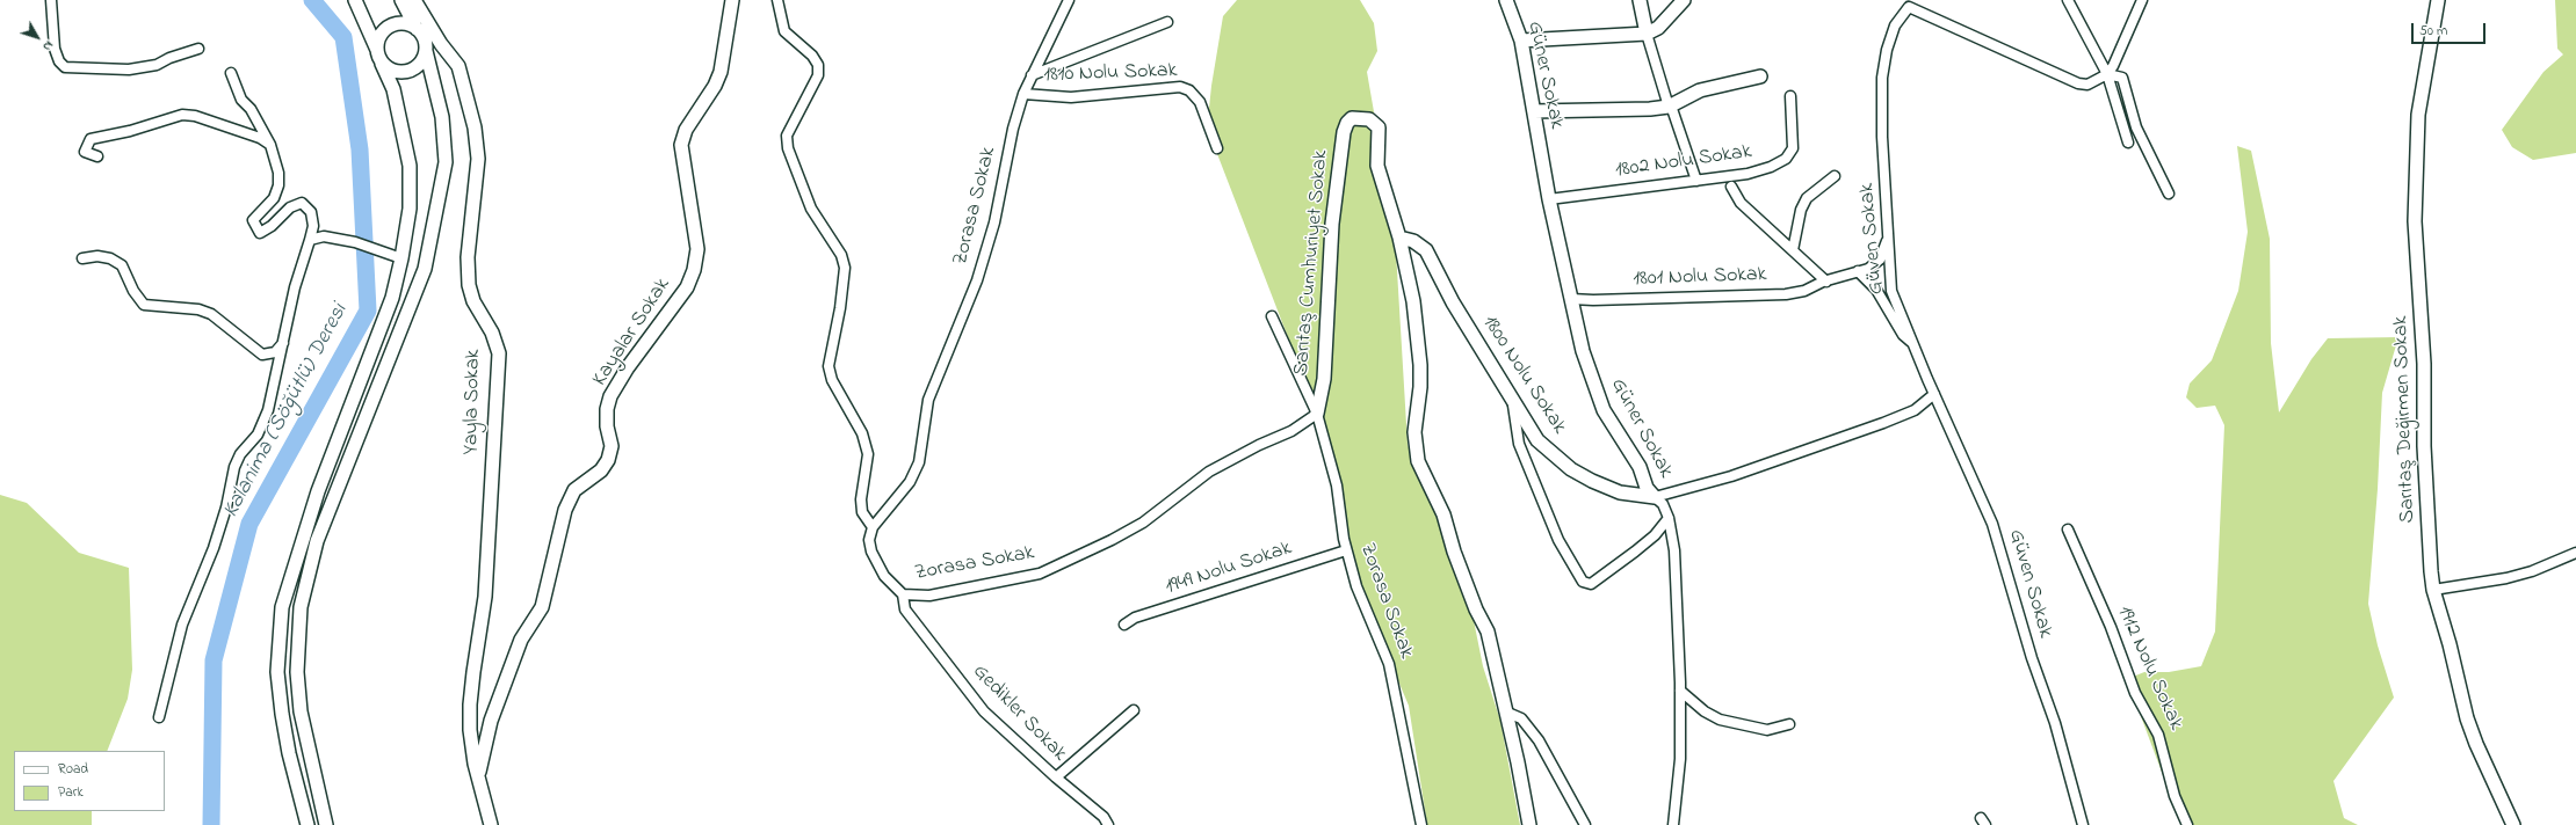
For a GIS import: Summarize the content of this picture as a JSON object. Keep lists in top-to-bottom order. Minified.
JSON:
{"streets":{"street":["1810 Nolu Sokak","Güner Sokak","1802 Nolu Sokak","Zorasa Sokak","Güven Sokak","Sarıtaş Cumhuriyet Sokak","1801 Nolu Sokak","Kayalar Sokak","1800 Nolu Sokak","Yayla Sokak","Sarıtaş Değirmen Sokak","1949 Nolu Sokak","1912 Nolu Sokak","Gedikler Sokak"]},"crossings":[["1810 Nolu Sokak","Zorasa Sokak"],["Güner Sokak","1802 Nolu Sokak"],["Güner Sokak","1801 Nolu Sokak"],["Güner Sokak","1800 Nolu Sokak"],["Zorasa Sokak","Sarıtaş Cumhuriyet Sokak"],["Zorasa Sokak","1949 Nolu Sokak"],["Zorasa Sokak","Gedikler Sokak"],["Güven Sokak","1801 Nolu Sokak"],["Güven Sokak","1800 Nolu Sokak"],["Sarıtaş Cumhuriyet Sokak","1800 Nolu Sokak"],["Kayalar Sokak","Yayla Sokak"]],"water":["Kalanima (Söğütlü) Deresi"],"legend":["Road","Park"],"scale_bar":"50 m","north":"bottom right"}
